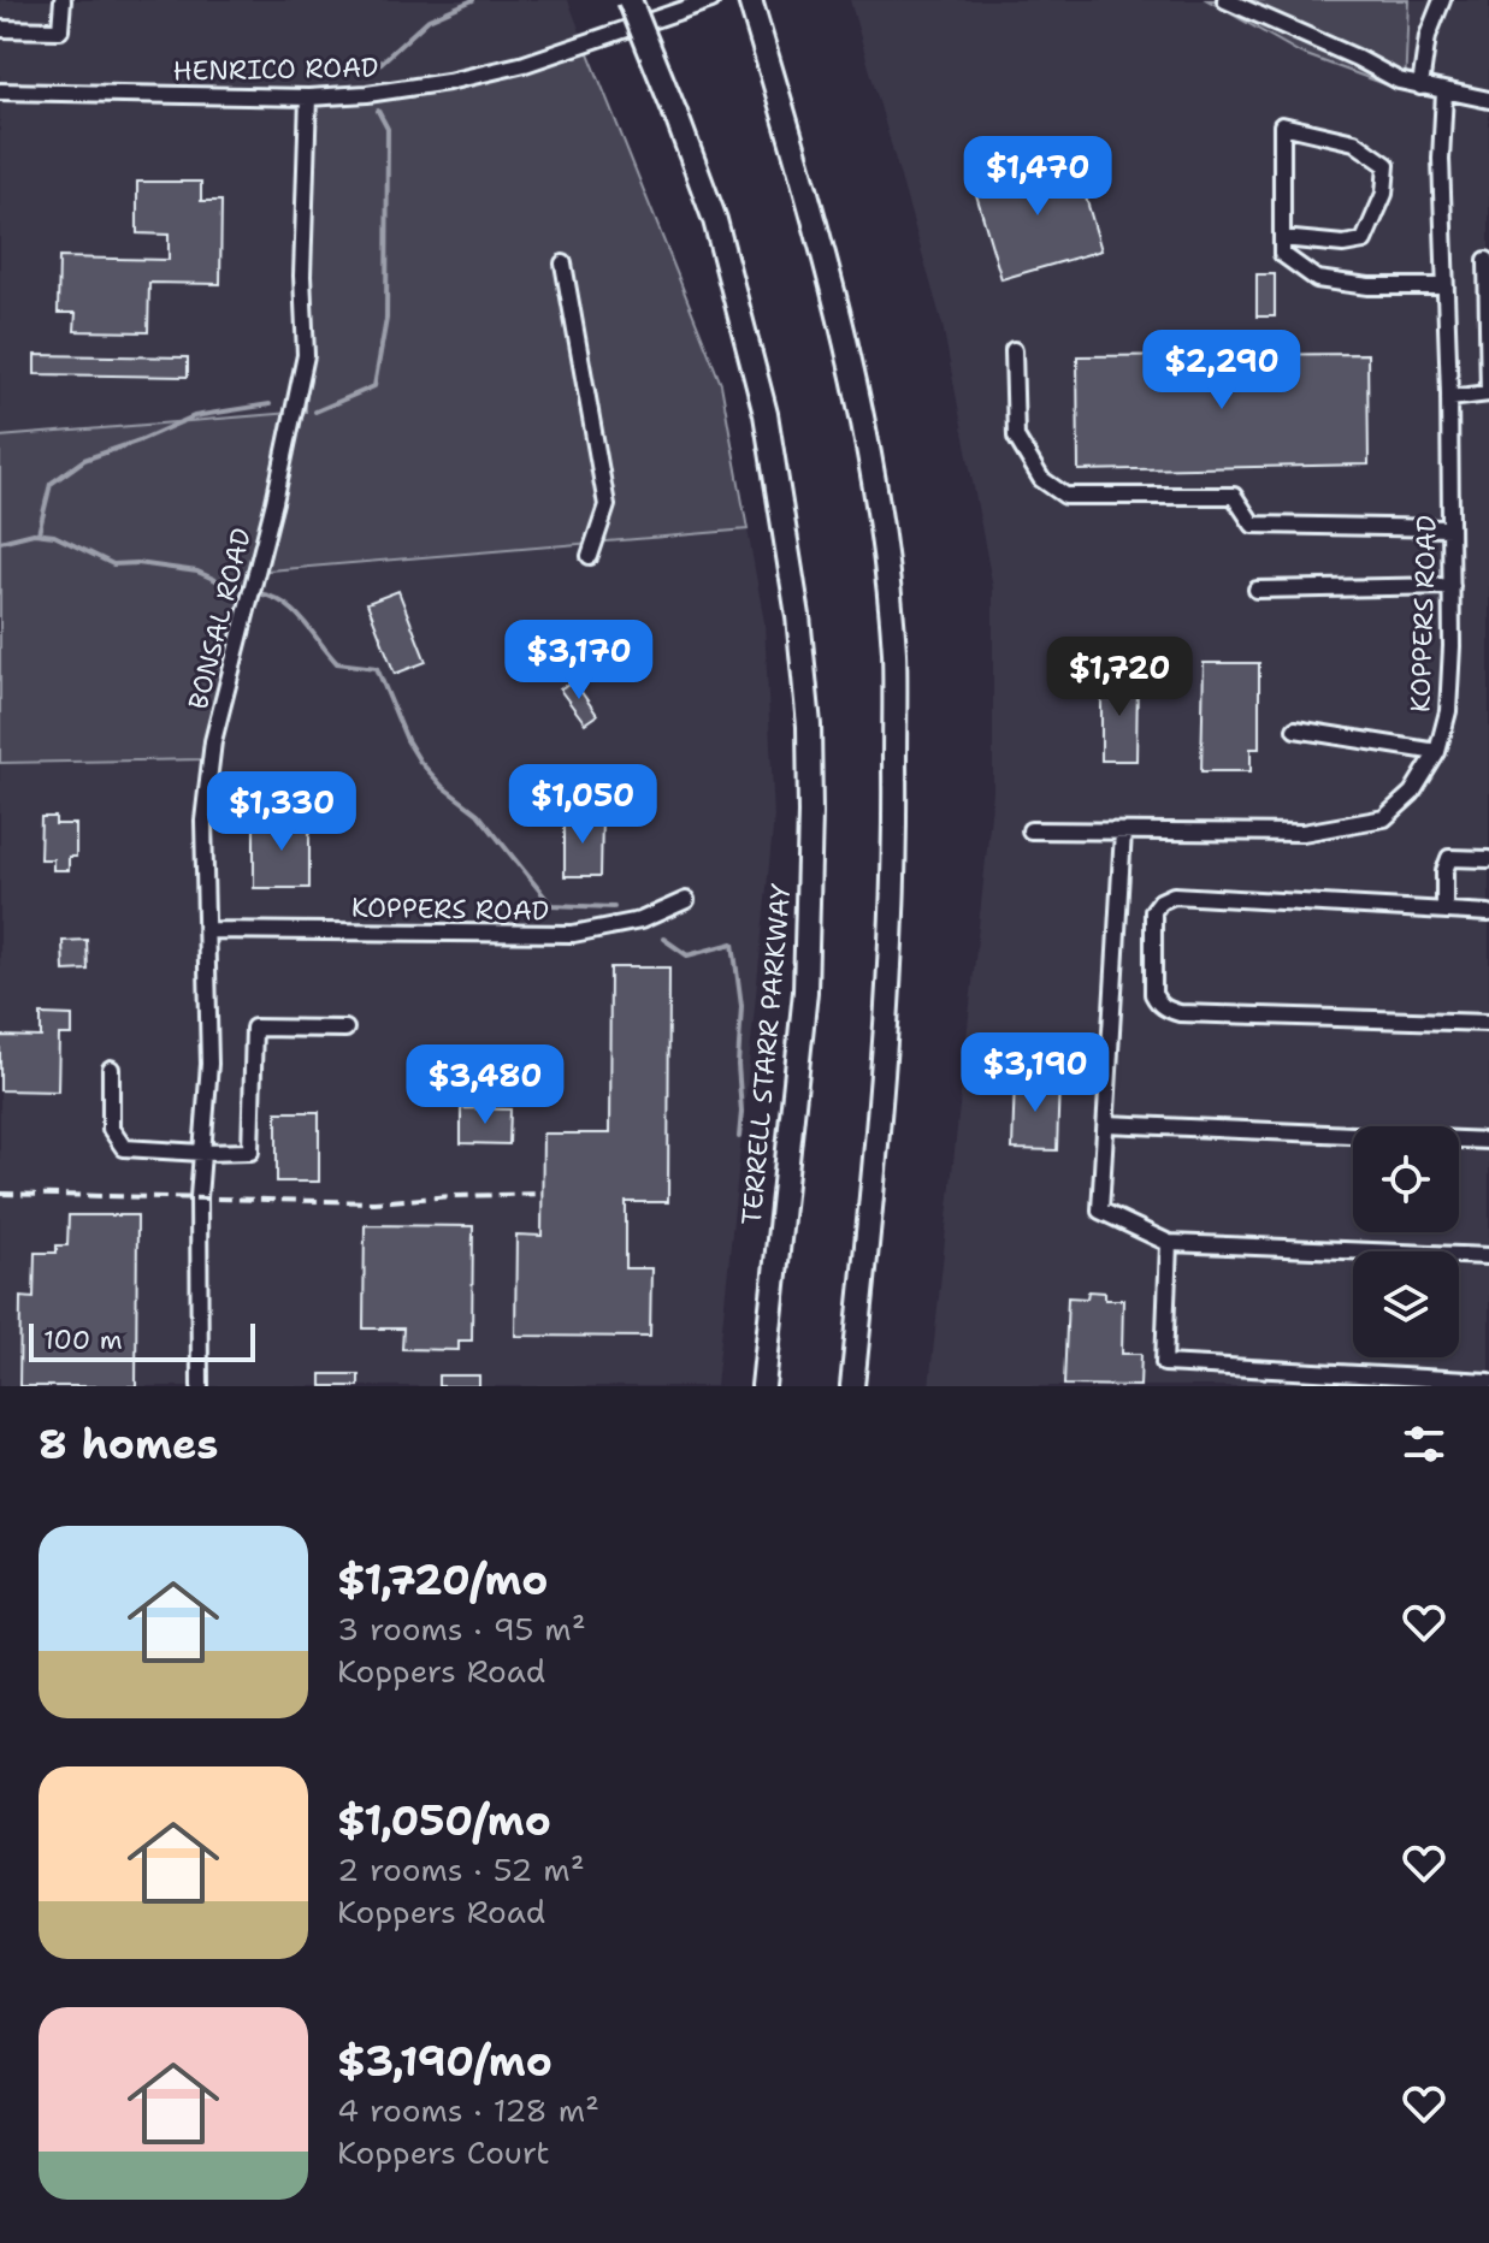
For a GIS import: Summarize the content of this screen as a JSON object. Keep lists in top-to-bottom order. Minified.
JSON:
{"streets":{"highway":["TERRELL STARR PARKWAY"],"street":["HENRICO ROAD","KOPPERS ROAD","BONSAL ROAD"]},"crossings":[["HENRICO ROAD","BONSAL ROAD"],["KOPPERS ROAD","BONSAL ROAD"]],"scale_bar":"100 m","page":{"price":["$1,470","$2,290","$3,170","$1,720","$1,050","$1,330","$3,190","$3,480"],"scale":"100 m","heading":"8 homes","list":[{"name":"$1,720/mo","note":"3 rooms · 95 m² · Koppers Road"},{"name":"$1,050/mo","note":"2 rooms · 52 m² · Koppers Road"},{"name":"$3,190/mo","note":"4 rooms · 128 m² · Koppers Court"}]}}
